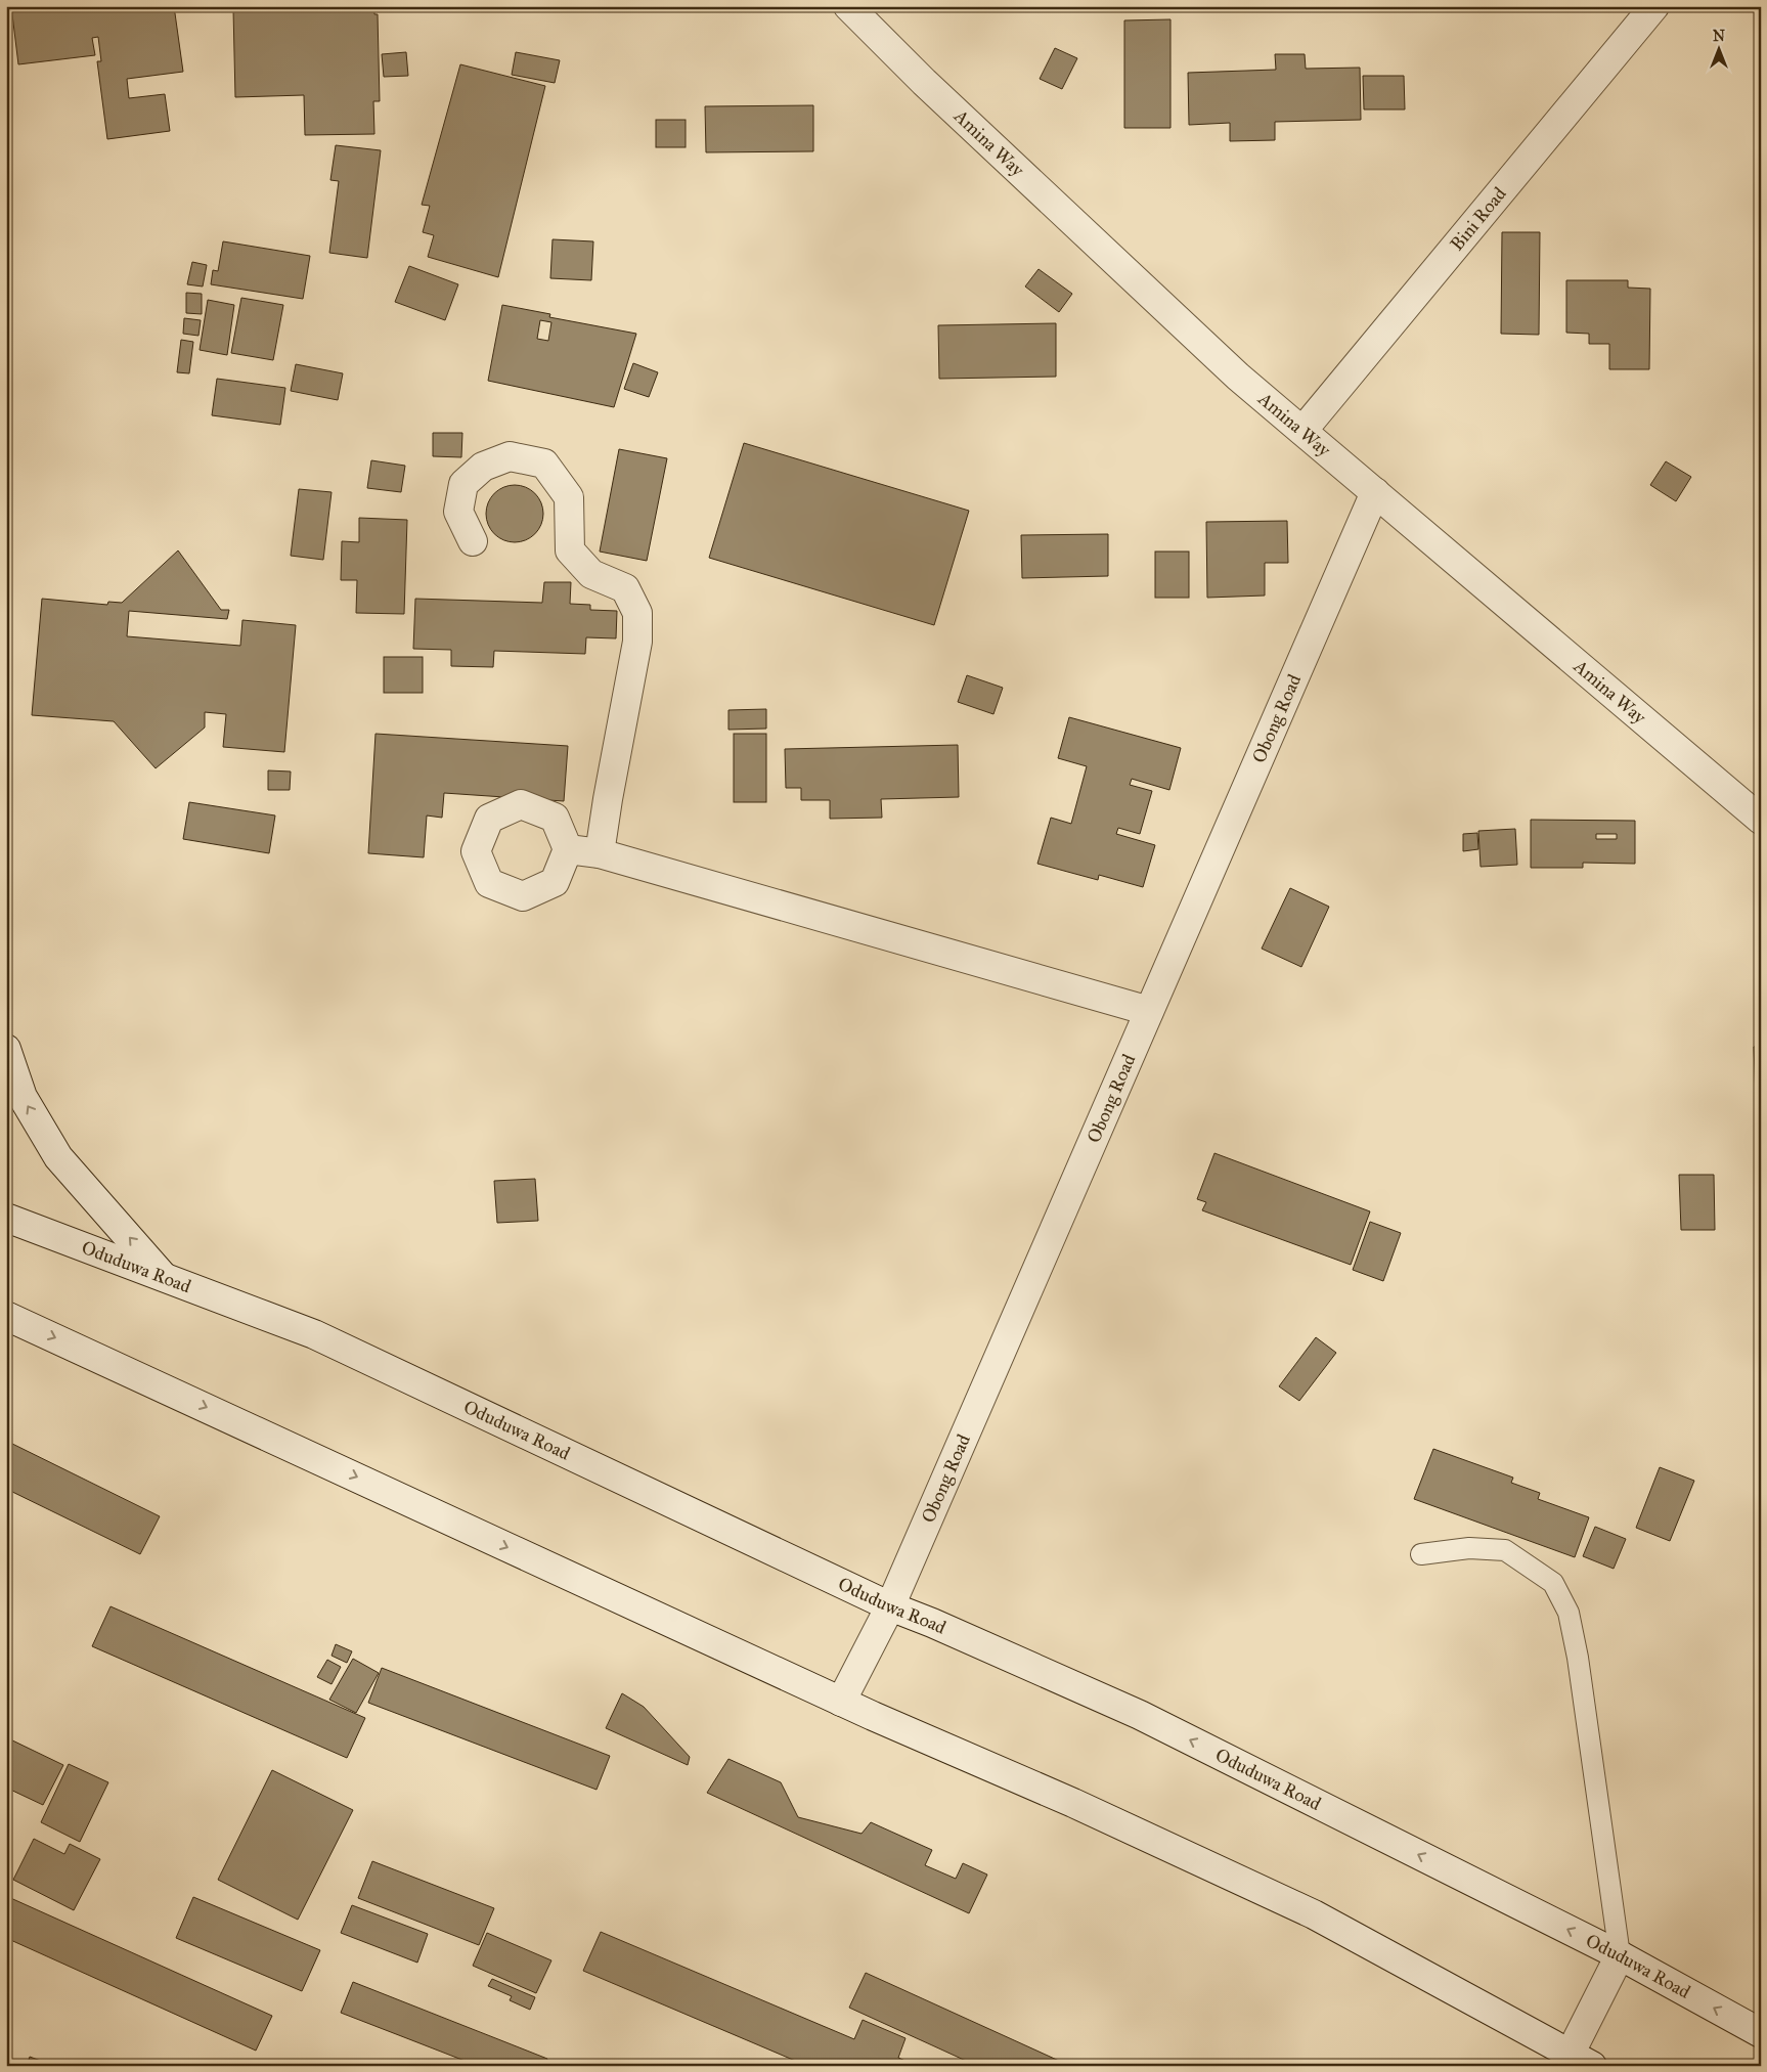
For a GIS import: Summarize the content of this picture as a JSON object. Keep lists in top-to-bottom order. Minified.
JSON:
{"streets":{"street":["Amina Way","Bini Road","Obong Road","Oduduwa Road"]},"crossings":[["Amina Way","Bini Road"],["Amina Way","Obong Road"],["Obong Road","Oduduwa Road"]],"north":"top"}
